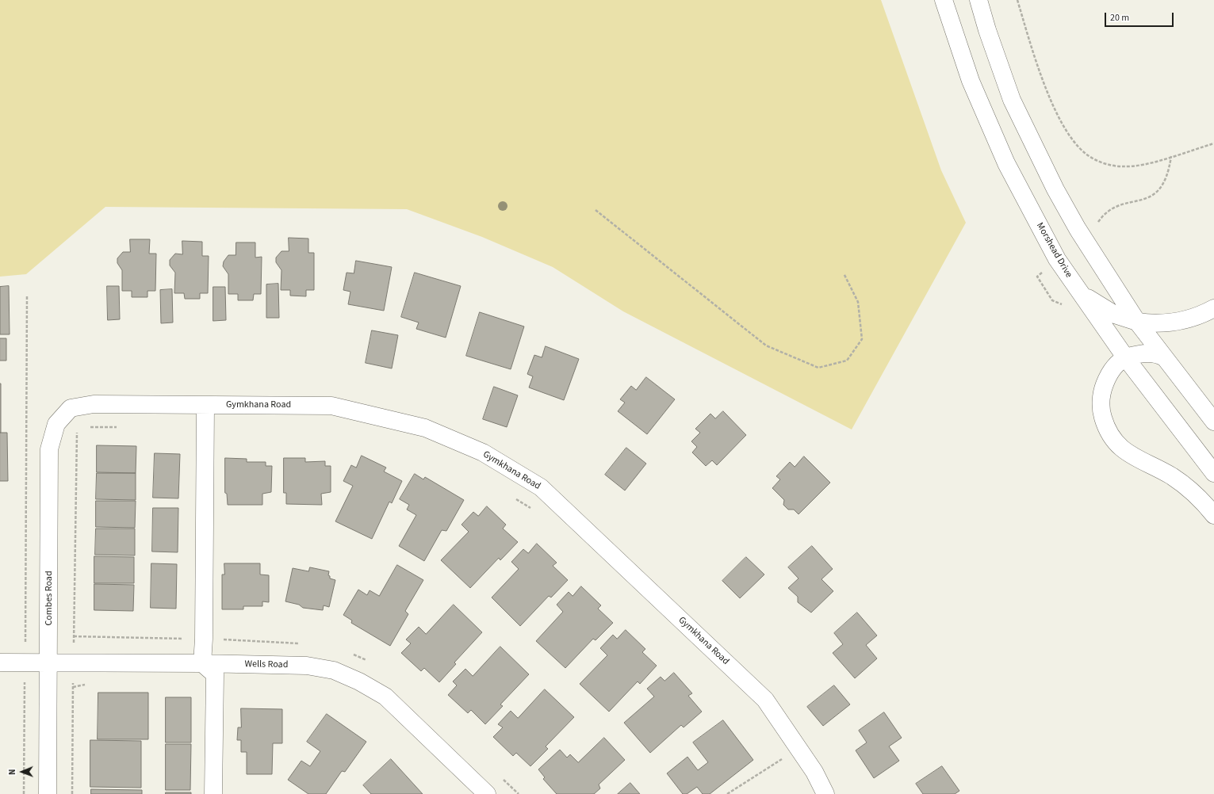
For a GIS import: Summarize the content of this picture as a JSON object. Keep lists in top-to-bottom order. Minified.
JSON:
{"streets":{"main road":["Morshead Drive","Gymkhana Road","Combes Road","Wells Road"]},"crossings":[["Gymkhana Road","Combes Road"],["Combes Road","Wells Road"]],"scale_bar":"20 m","north":"left"}
